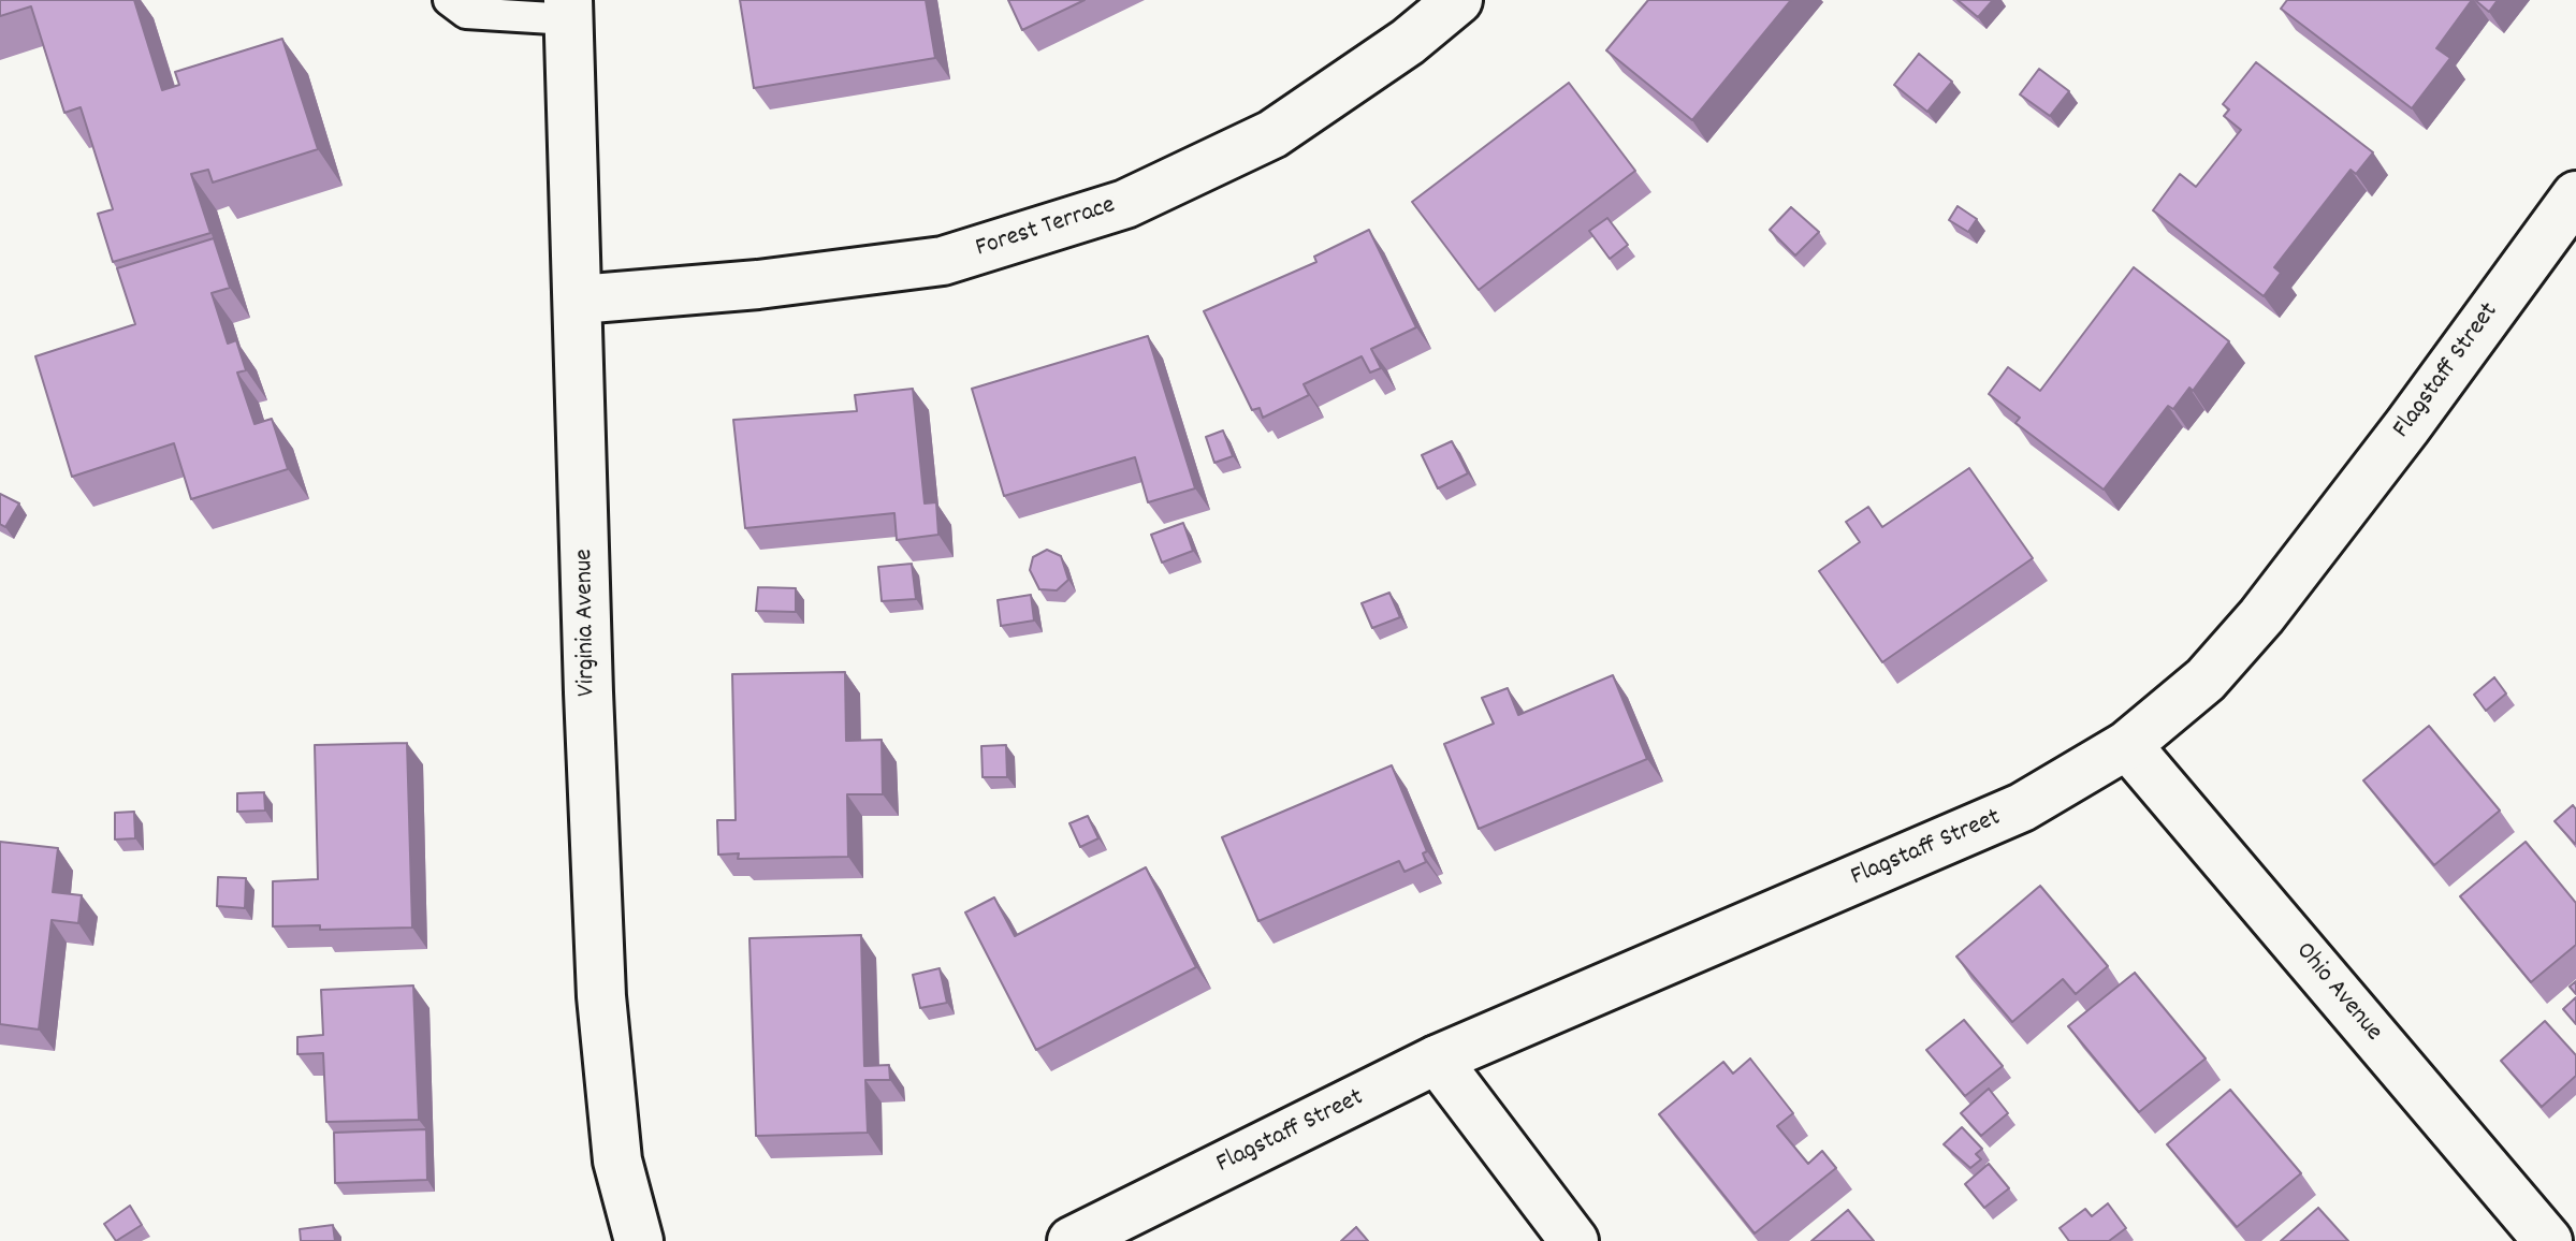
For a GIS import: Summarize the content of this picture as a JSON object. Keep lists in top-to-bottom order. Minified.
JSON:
{"streets":{"street":["Forest Terrace","Flagstaff Street","Virginia Avenue","Ohio Avenue"]},"crossings":[["Forest Terrace","Virginia Avenue"],["Flagstaff Street","Ohio Avenue"]]}
